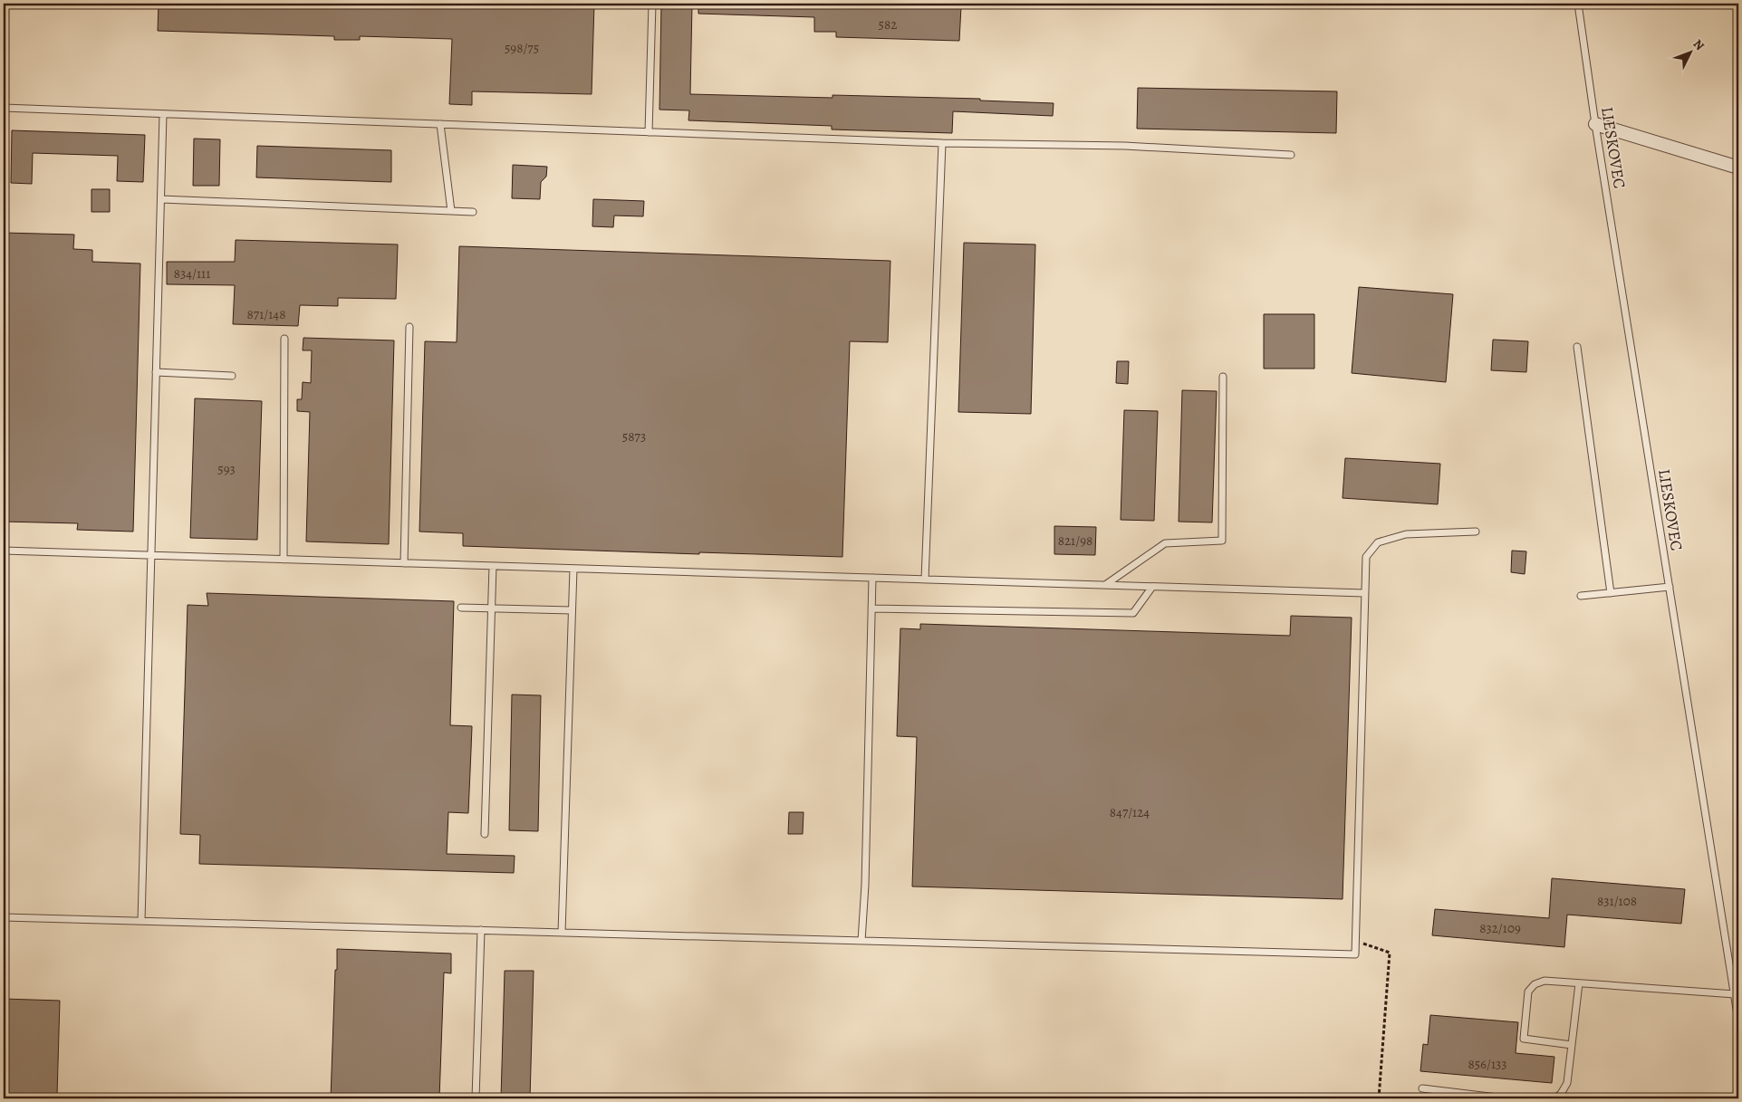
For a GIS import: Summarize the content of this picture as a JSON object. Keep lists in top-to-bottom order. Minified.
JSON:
{"streets":{"lane":["LIESKOVEC"]},"house_numbers":["582","598/75","834/111","871/148","5873","593","821/98","847/124","831/108","832/109","856/133"],"north":"top right"}
